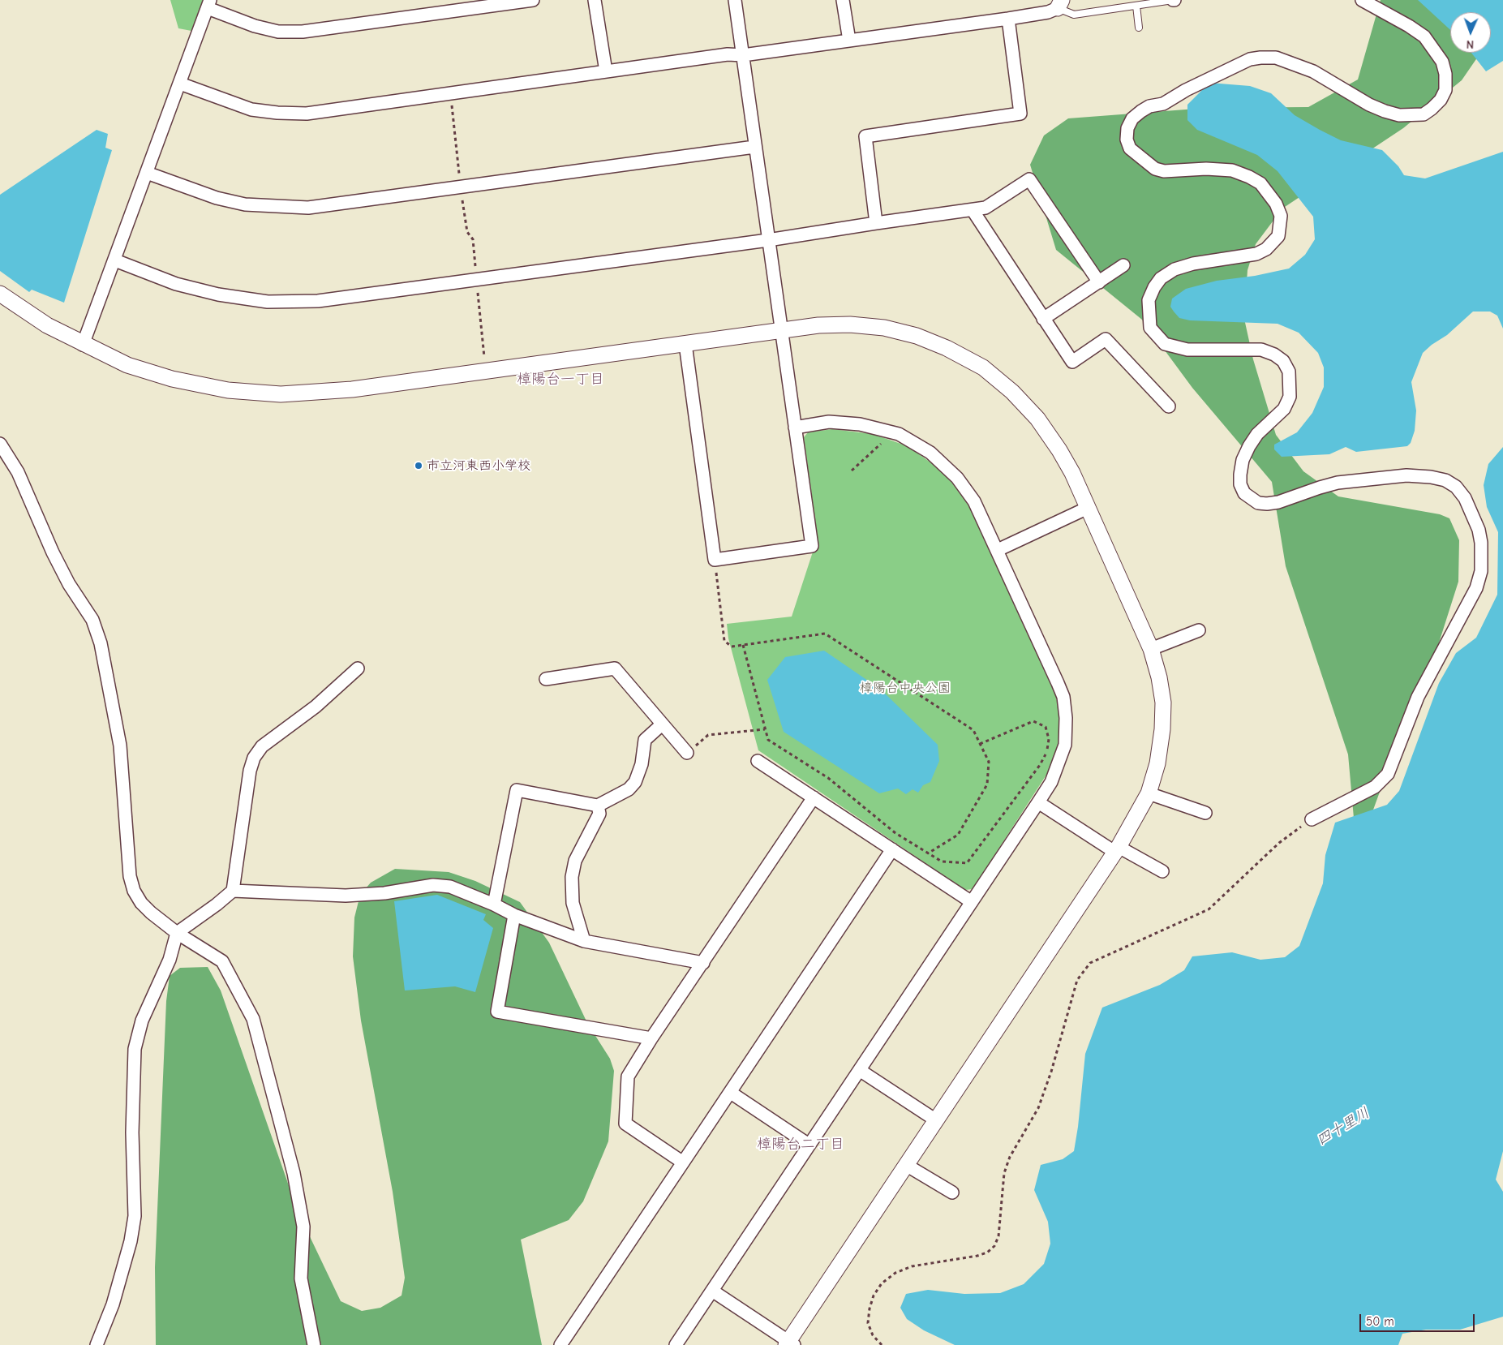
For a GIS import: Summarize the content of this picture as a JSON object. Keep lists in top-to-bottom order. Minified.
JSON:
{"districts":["樟陽台一丁目","樟陽台二丁目"],"water":["四十里川"],"parks":["樟陽台中央公園"],"places":["市立河東西小学校"],"scale_bar":"50 m","north":"bottom"}
